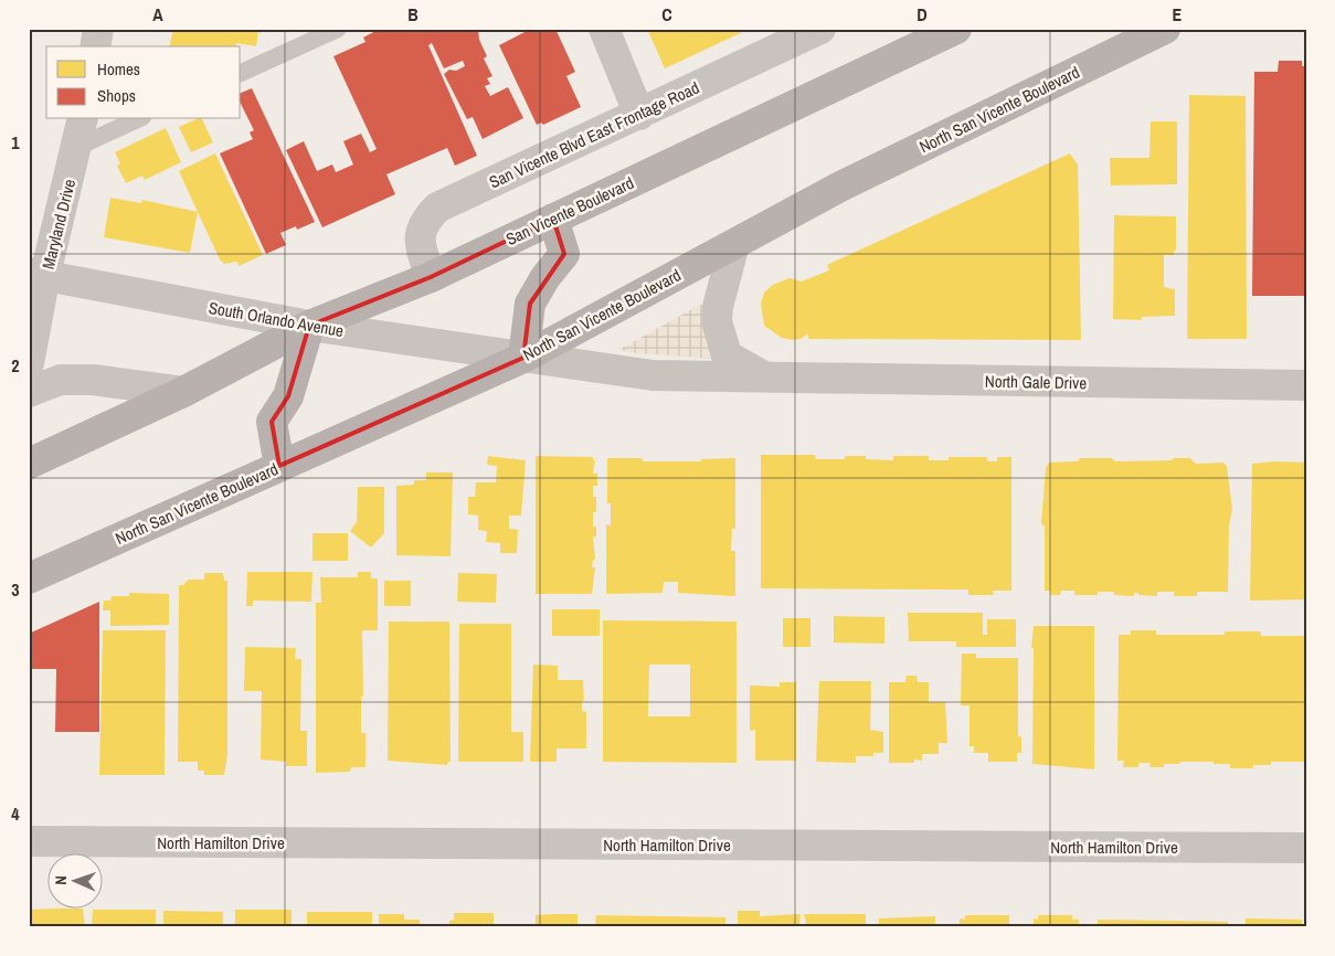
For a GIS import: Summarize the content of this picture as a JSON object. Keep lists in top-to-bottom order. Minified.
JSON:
{"streets":{"main road":["North San Vicente Boulevard","San Vicente Boulevard"],"street":["San Vicente Blvd East Frontage Road","Maryland Drive","South Orlando Avenue","North Gale Drive","North Hamilton Drive"]},"crossings":[["North San Vicente Boulevard","South Orlando Avenue"],["North San Vicente Boulevard","North Gale Drive"],["San Vicente Blvd East Frontage Road","San Vicente Boulevard"],["San Vicente Boulevard","South Orlando Avenue"],["Maryland Drive","South Orlando Avenue"],["South Orlando Avenue","North Gale Drive"]],"legend":["Homes","Shops"],"north":"left","grid":{"columns":["A","B","C","D","E"],"rows":["1","2","3","4"]}}
